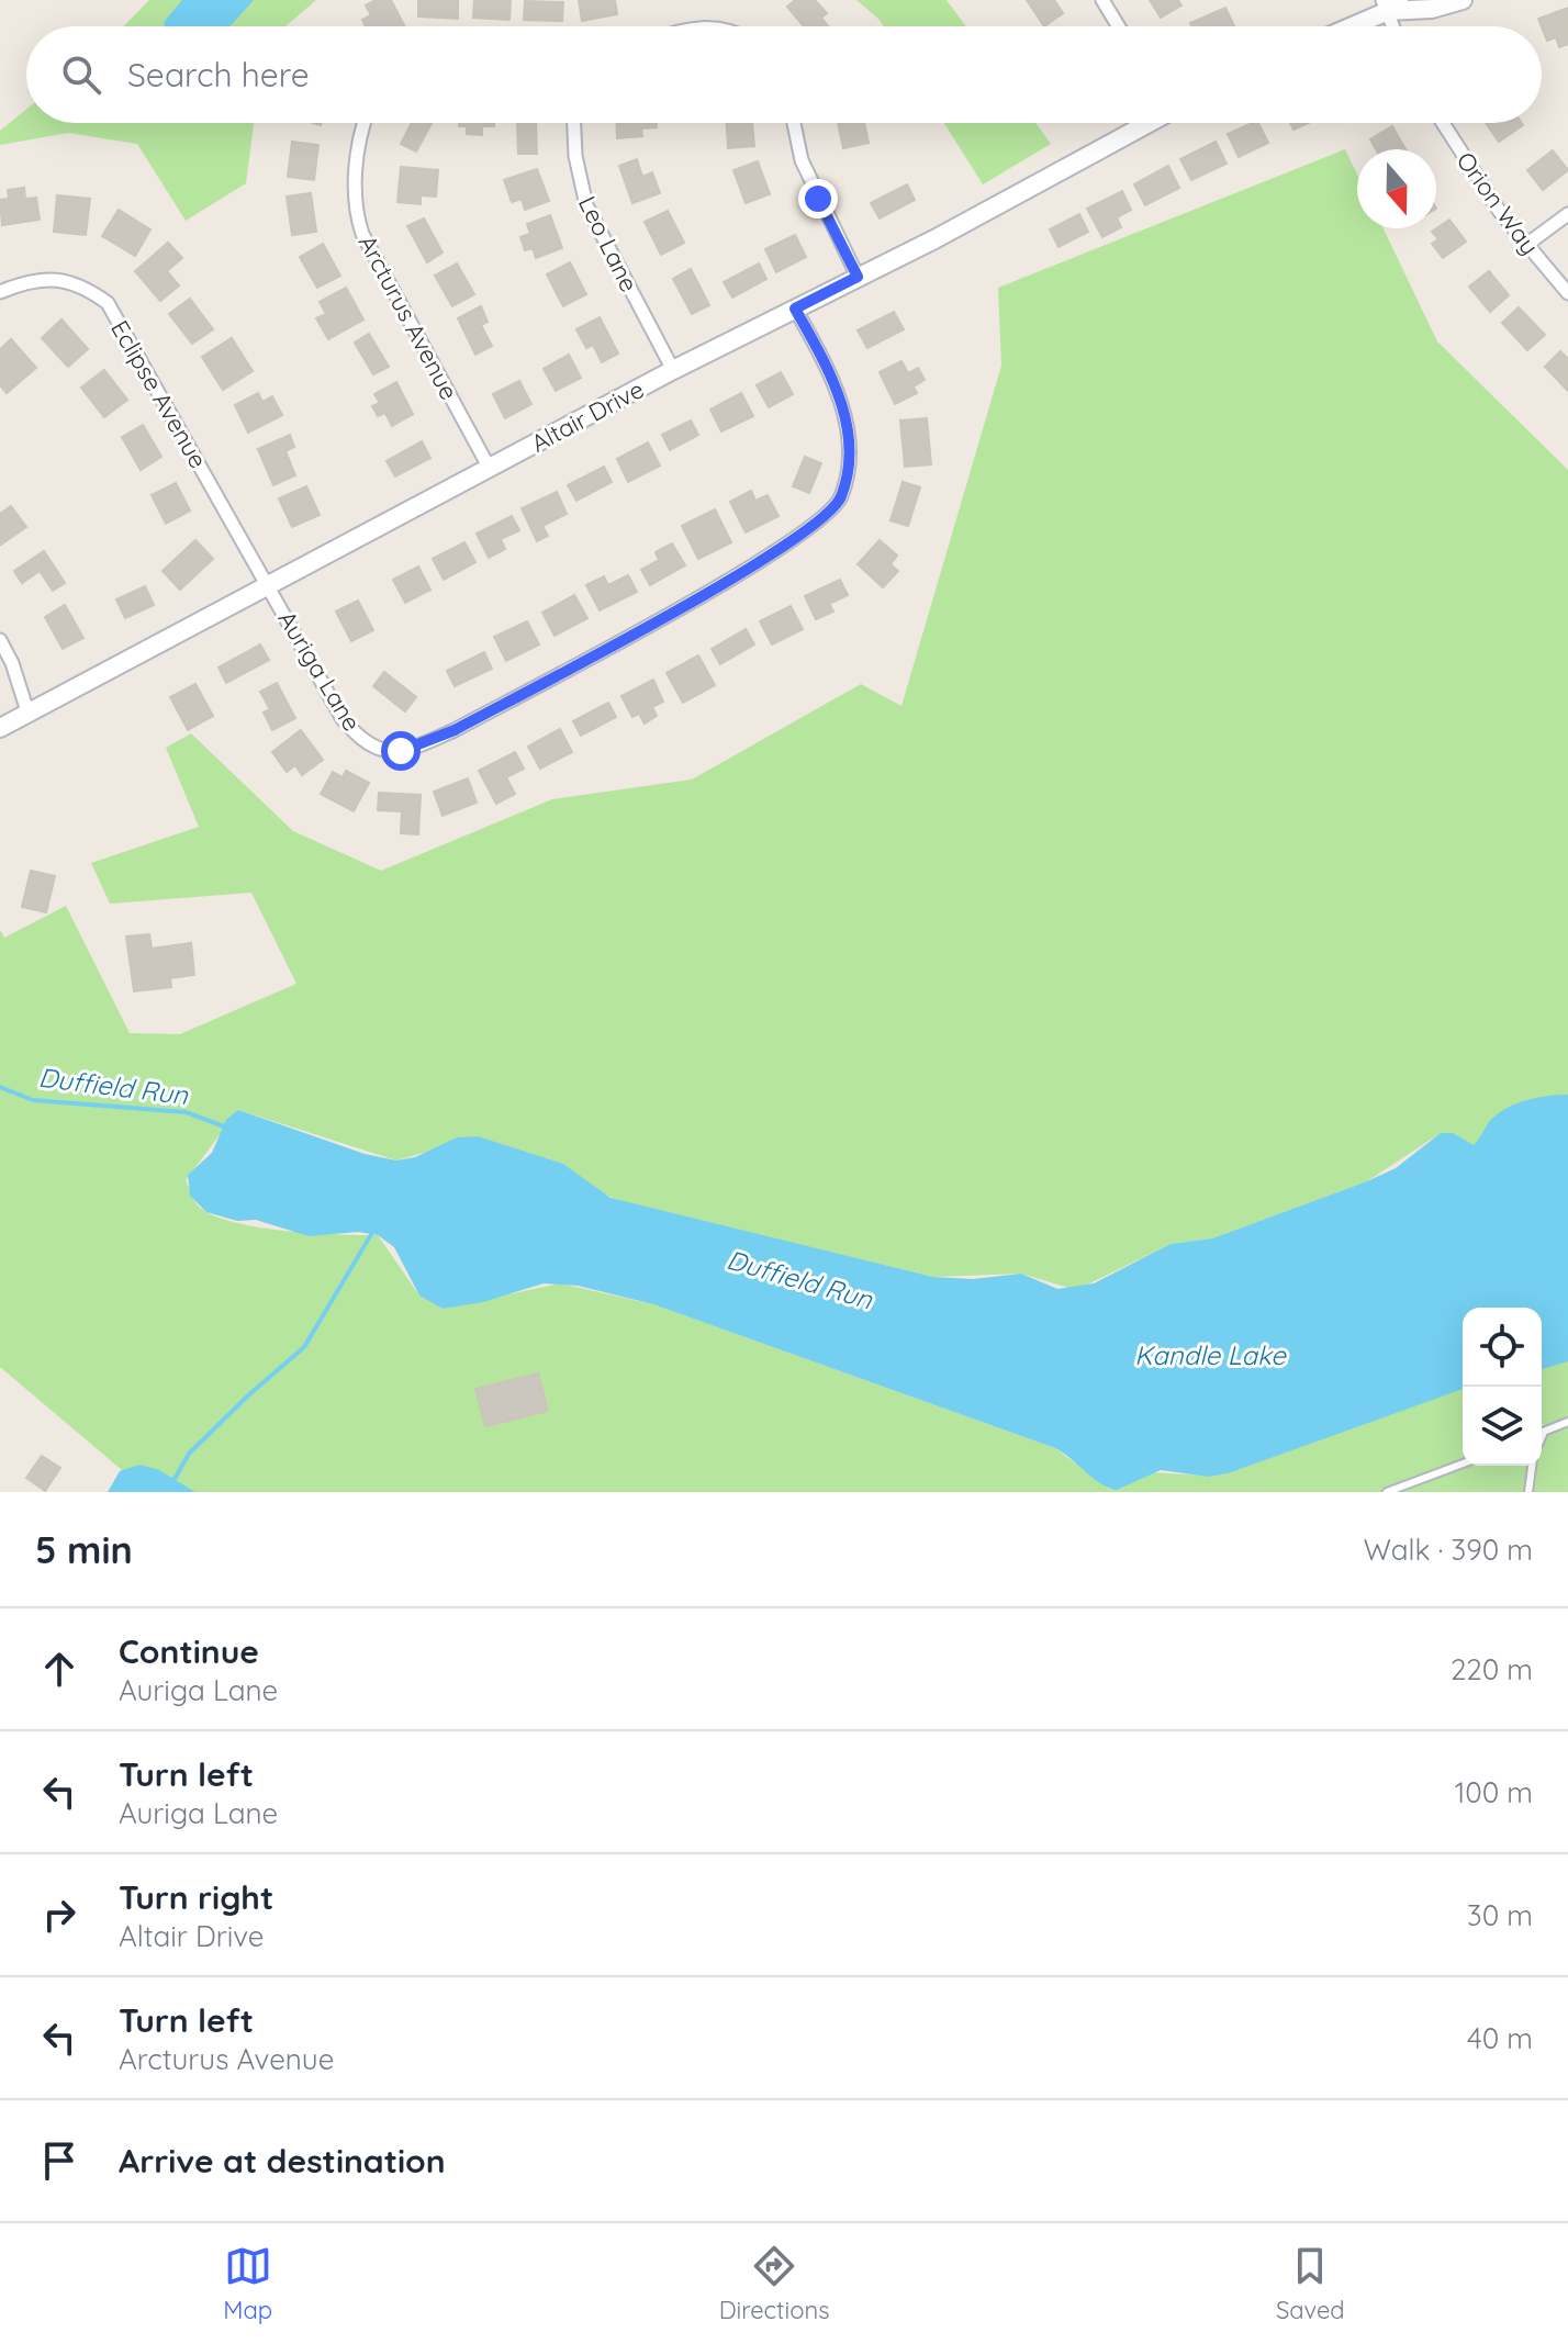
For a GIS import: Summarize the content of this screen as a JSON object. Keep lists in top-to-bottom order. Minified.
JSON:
{"streets":{"street":["Orion Way","Leo Lane","Arcturus Avenue","Eclipse Avenue","Altair Drive","Auriga Lane"]},"crossings":[["Leo Lane","Altair Drive"],["Arcturus Avenue","Altair Drive"],["Eclipse Avenue","Altair Drive"],["Eclipse Avenue","Auriga Lane"],["Altair Drive","Auriga Lane"]],"water":["Duffield Run","Kandle Lake"],"north":"bottom","page":{"search":"Search here","heading":["5 min","Walk · 390 m"],"list":[["Continue","Auriga Lane","220 m"],["Turn left","Auriga Lane","100 m"],["Turn right","Altair Drive","30 m"],["Turn left","Arcturus Avenue","40 m"],"Arrive at destination"],"nav":["Map","Directions","Saved"]}}
